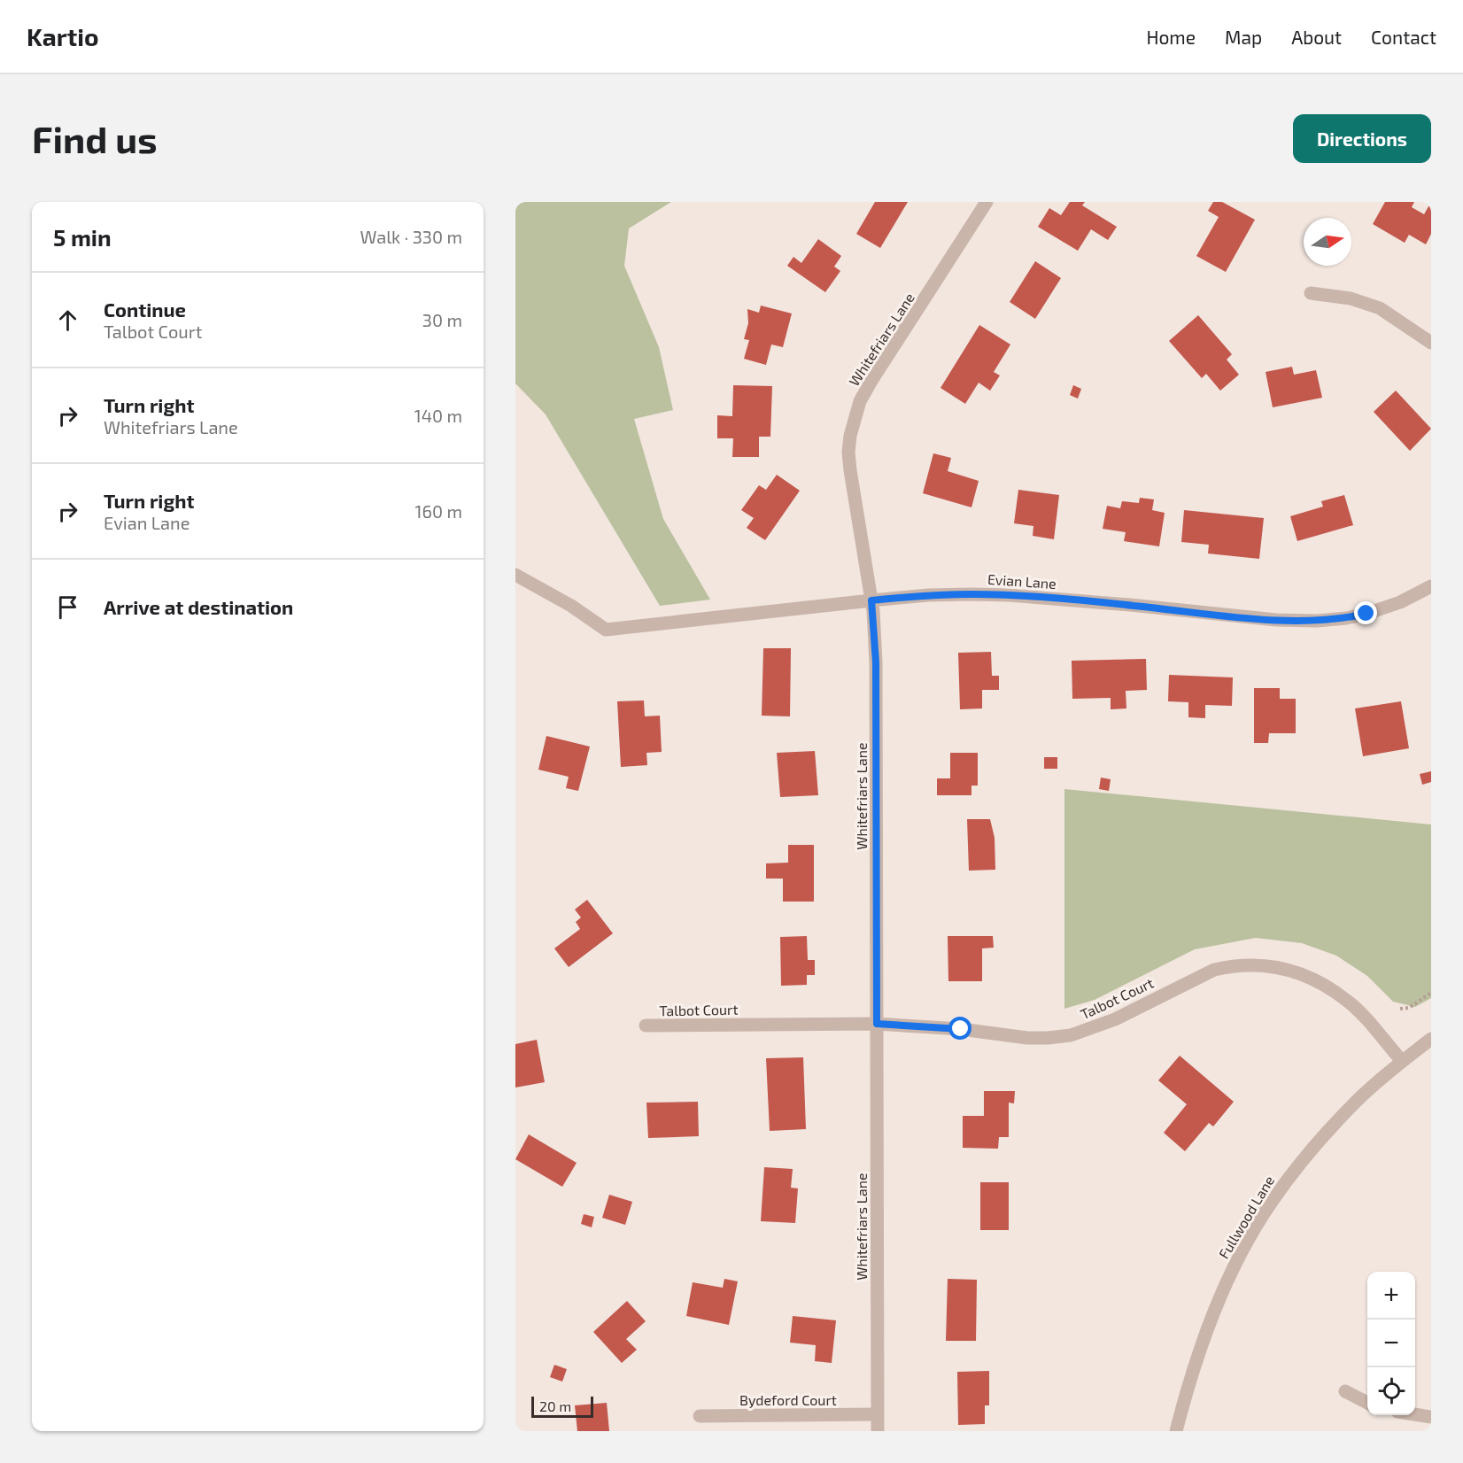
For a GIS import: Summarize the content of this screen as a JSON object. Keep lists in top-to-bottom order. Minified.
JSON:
{"streets":{"street":["Whitefriars Lane","Evian Lane","Talbot Court","Fullwood Lane","Bydeford Court"]},"crossings":[["Whitefriars Lane","Evian Lane"],["Whitefriars Lane","Talbot Court"],["Whitefriars Lane","Bydeford Court"],["Talbot Court","Fullwood Lane"]],"scale_bar":"20 m","north":"right","page":{"header":"Kartio","nav":["Home","Map","About","Contact"],"buttons":"Directions","title":"Find us","heading":["5 min","Walk · 330 m"],"list":[["Continue","Talbot Court","30 m"],["Turn right","Whitefriars Lane","140 m"],["Turn right","Evian Lane","160 m"],"Arrive at destination"],"map_buttons":["+","−"],"scale":"20 m"}}
